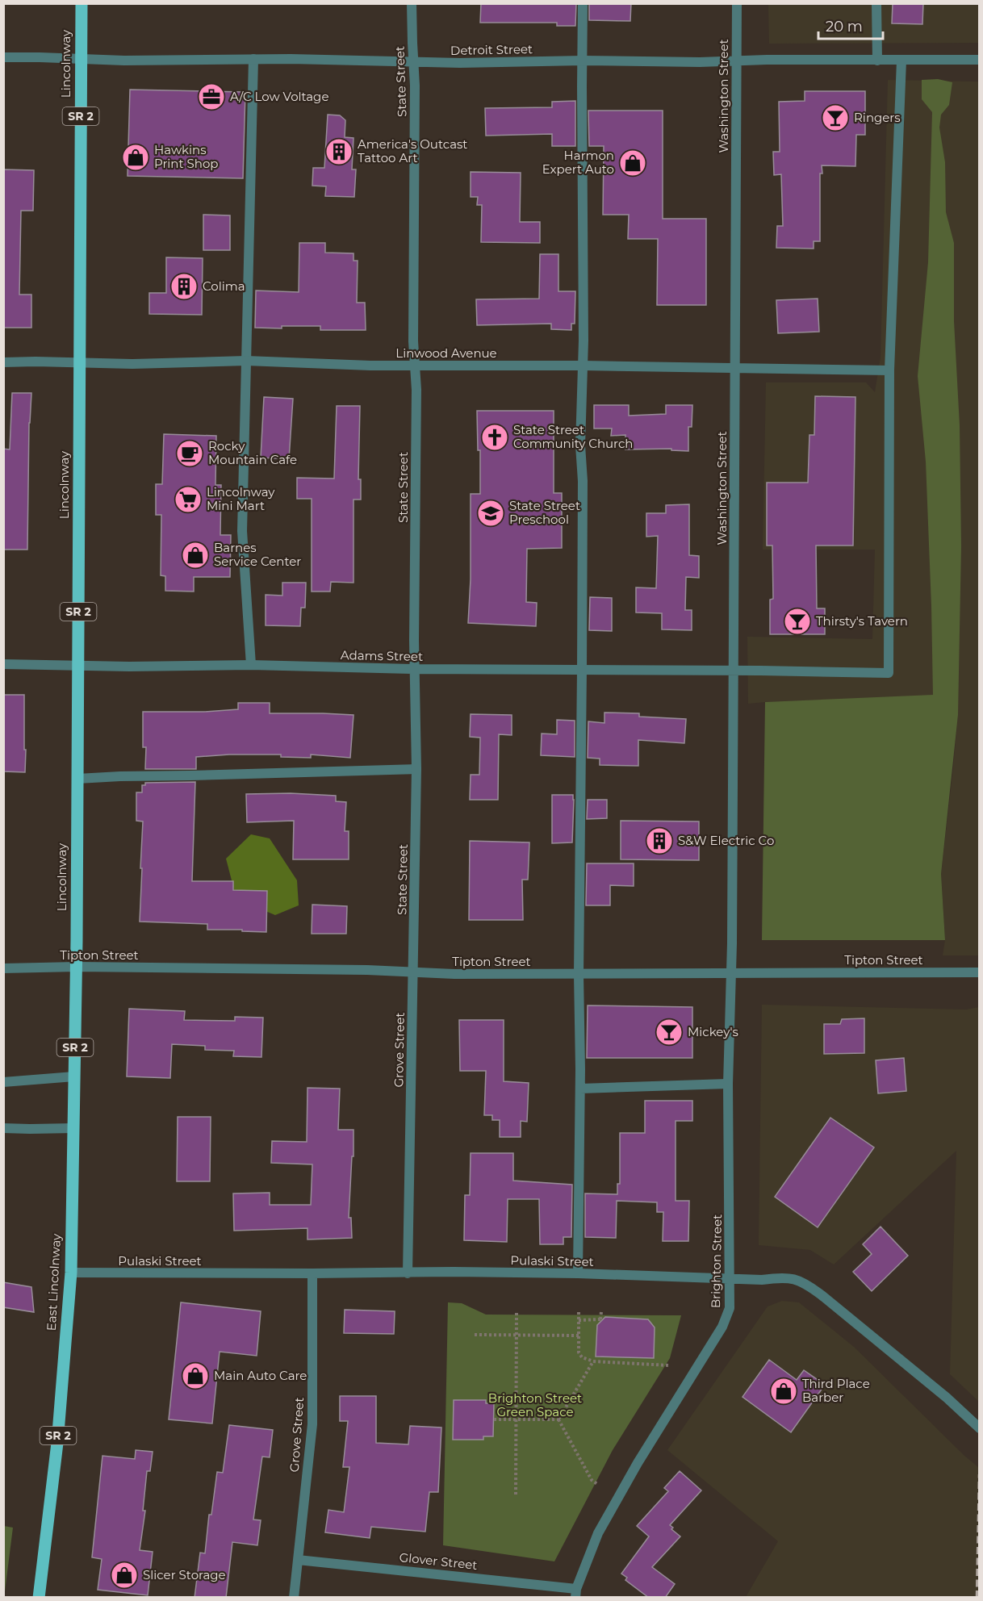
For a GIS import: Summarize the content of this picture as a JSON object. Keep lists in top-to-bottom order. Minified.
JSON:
{"streets":{"main road":["Lincolnway","SR 2","East Lincolnway"],"street":["Detroit Street","State Street","Washington Street","Linwood Avenue","Adams Street","Tipton Street","Grove Street","Pulaski Street","Brighton Street","Glover Street"]},"crossings":[["Detroit Street","Lincolnway"],["Detroit Street","State Street"],["Detroit Street","Washington Street"],["Lincolnway","Linwood Avenue"],["Lincolnway","Adams Street"],["Lincolnway","Tipton Street"],["Lincolnway","East Lincolnway"],["State Street","Linwood Avenue"],["State Street","Adams Street"],["State Street","Tipton Street"],["State Street","Grove Street"],["Washington Street","Linwood Avenue"],["Washington Street","Adams Street"],["Washington Street","Tipton Street"],["Washington Street","Brighton Street"],["Linwood Avenue","Adams Street"],["Tipton Street","Grove Street"],["Tipton Street","Brighton Street"],["Tipton Street","East Lincolnway"],["Grove Street","Pulaski Street"],["Grove Street","Glover Street"],["Pulaski Street","Brighton Street"],["Pulaski Street","East Lincolnway"],["Brighton Street","Glover Street"]],"parks":["Brighton Street Green Space"],"places":{"office":["A/C Low Voltage"],"bar":["Ringers","Thirsty's Tavern","Mickey's"],"building":["America's Outcast Tattoo Art","Colima","S&W Electric Co"],"shop":["Hawkins Print Shop","Harmon Expert Auto","Barnes Service Center","Main Auto Care","Third Place Barber","Slicer Storage"],"church":["State Street Community Church"],"cafe":["Rocky Mountain Cafe"],"supermarket":["Lincolnway Mini Mart"],"school or university":["State Street Preschool"]},"scale_bar":"20 m"}
